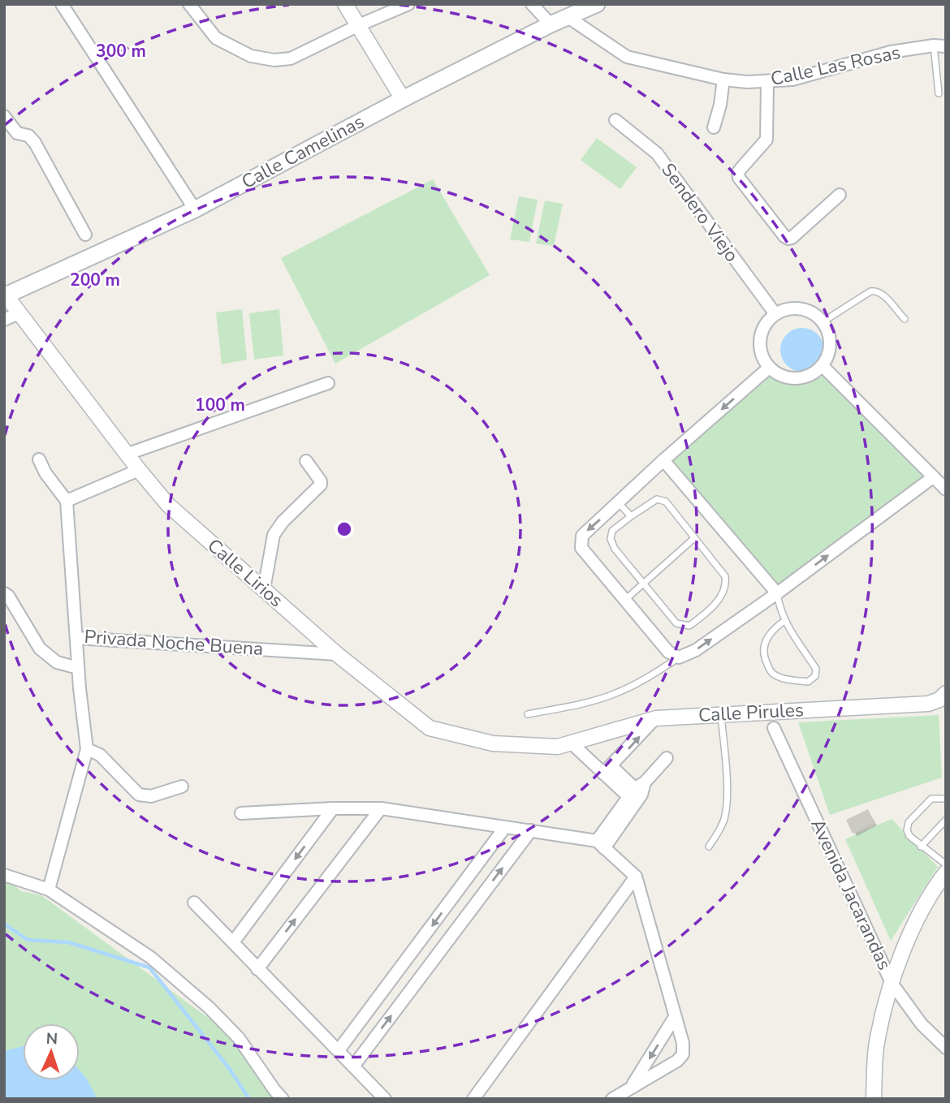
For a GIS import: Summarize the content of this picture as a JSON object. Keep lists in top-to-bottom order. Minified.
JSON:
{"streets":{"main road":["Calle Camelinas"],"street":["Calle Las Rosas","Sendero Viejo","Calle Lirios","Privada Noche Buena","Calle Pirules","Avenida Jacarandas"]},"crossings":[["Calle Las Rosas","Calle Camelinas"],["Calle Camelinas","Calle Lirios"],["Calle Lirios","Privada Noche Buena"],["Calle Lirios","Calle Pirules"]],"north":"top","rings":["300 m","200 m","100 m"]}
